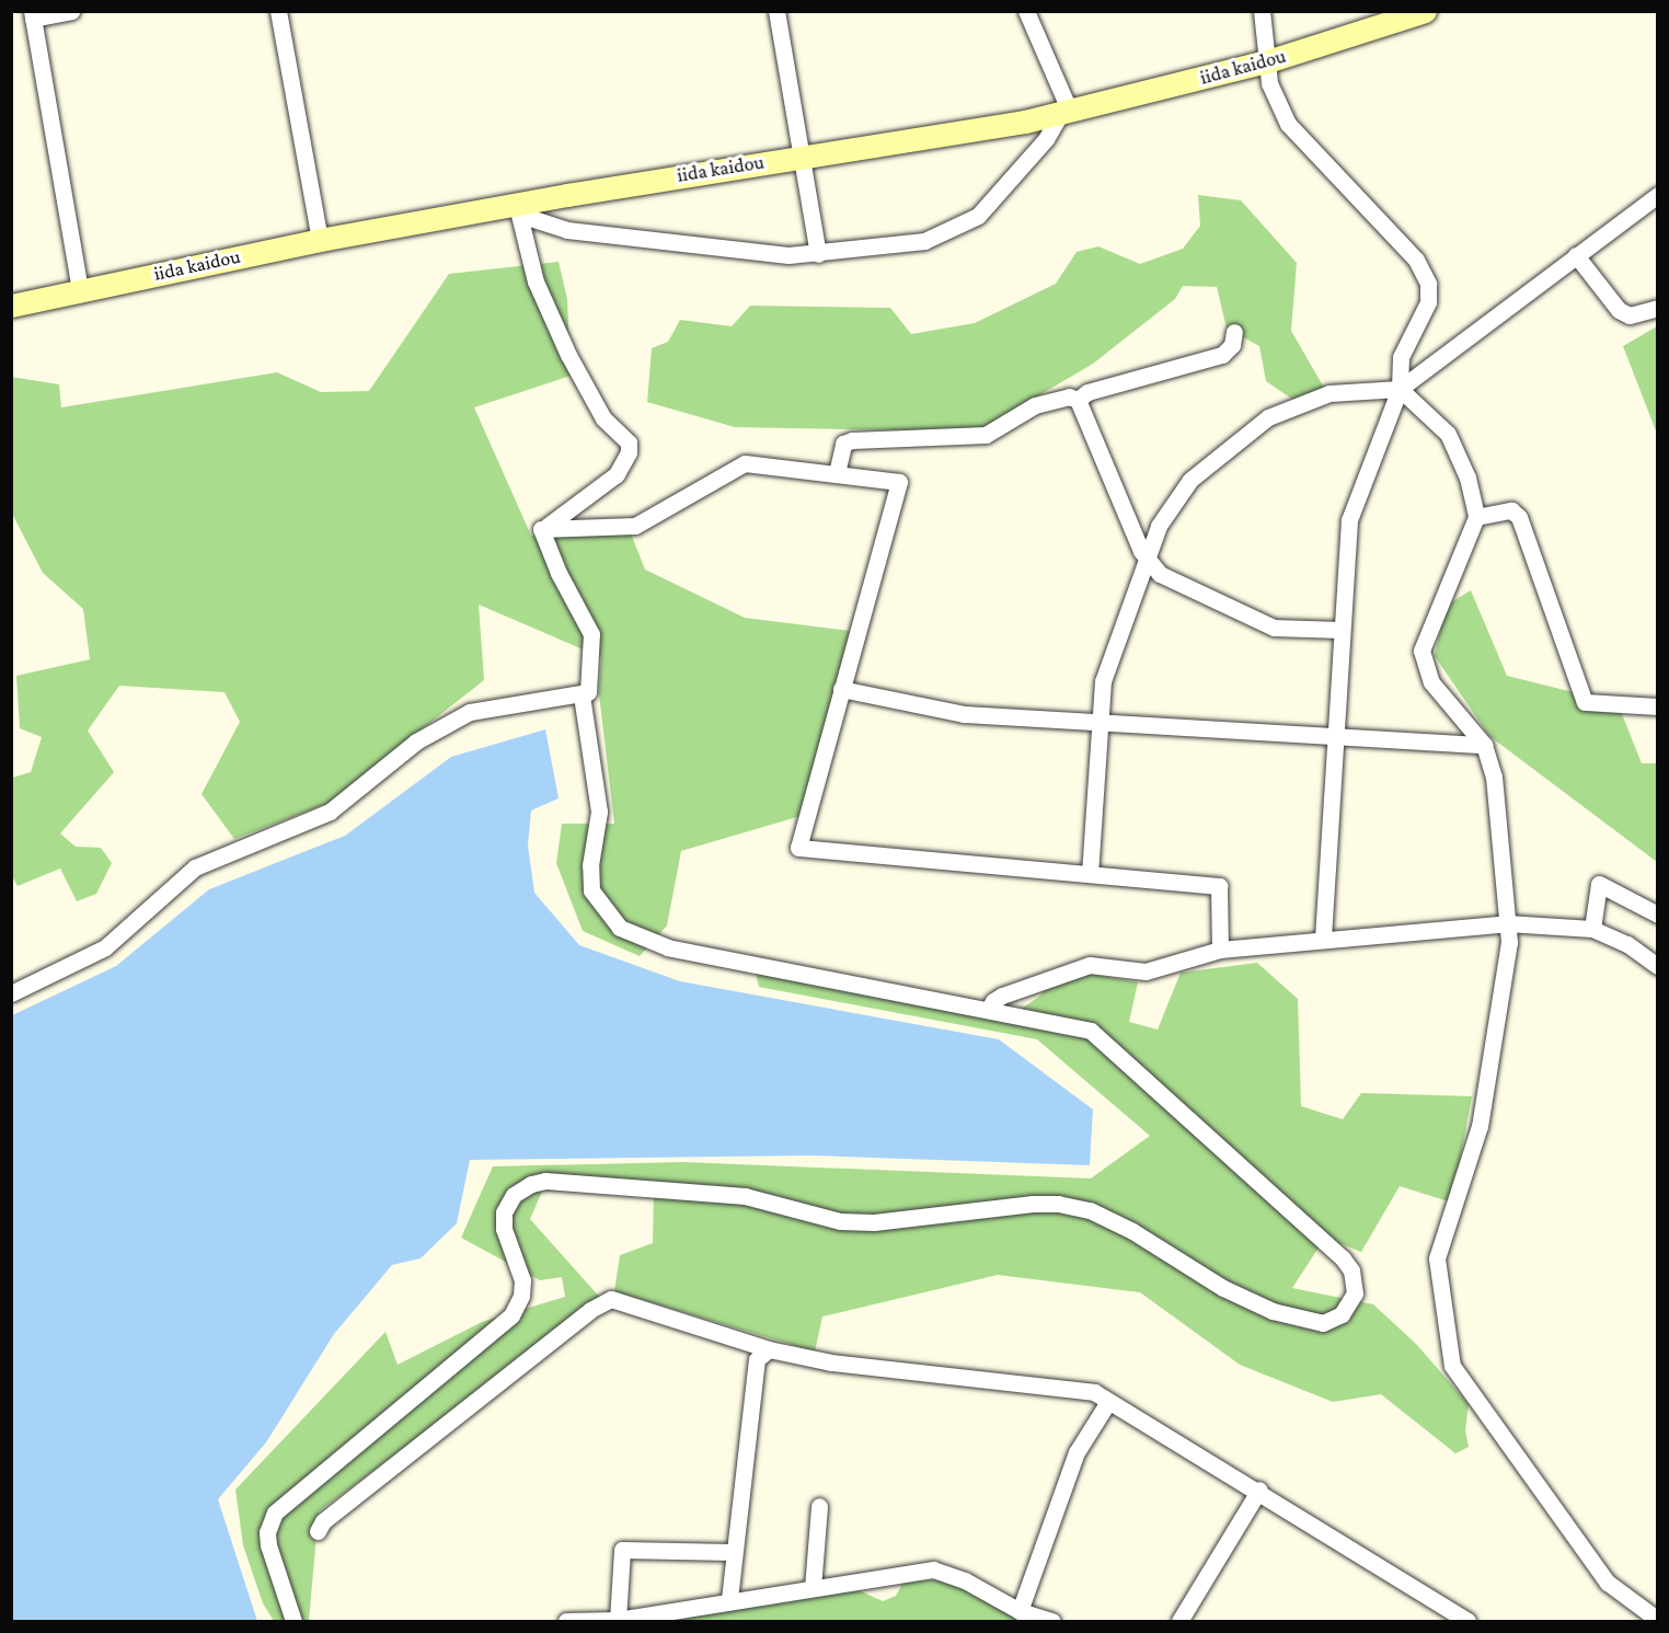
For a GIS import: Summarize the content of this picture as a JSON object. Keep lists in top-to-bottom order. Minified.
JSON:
{"streets":{"main road":["iida kaidou"]}}
